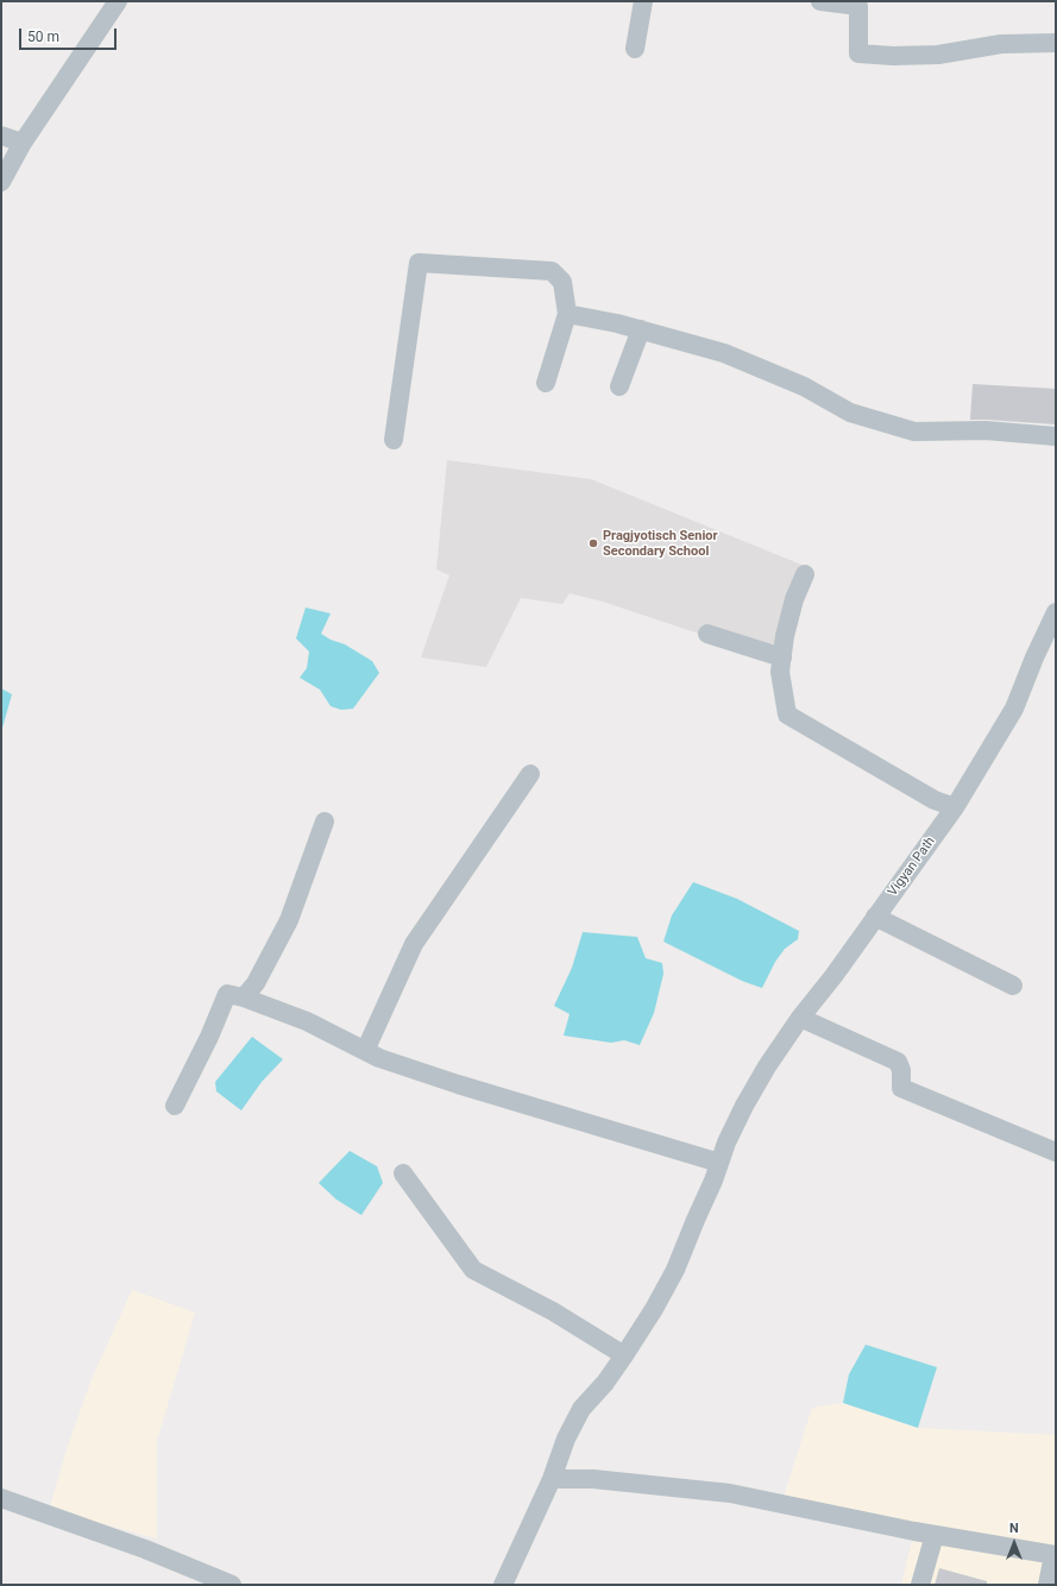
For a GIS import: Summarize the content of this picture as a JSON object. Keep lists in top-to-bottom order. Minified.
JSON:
{"streets":{"street":["Vigyan Path"]},"places":["Pragjyotisch Senior Secondary School"],"scale_bar":"50 m","north":"top"}
